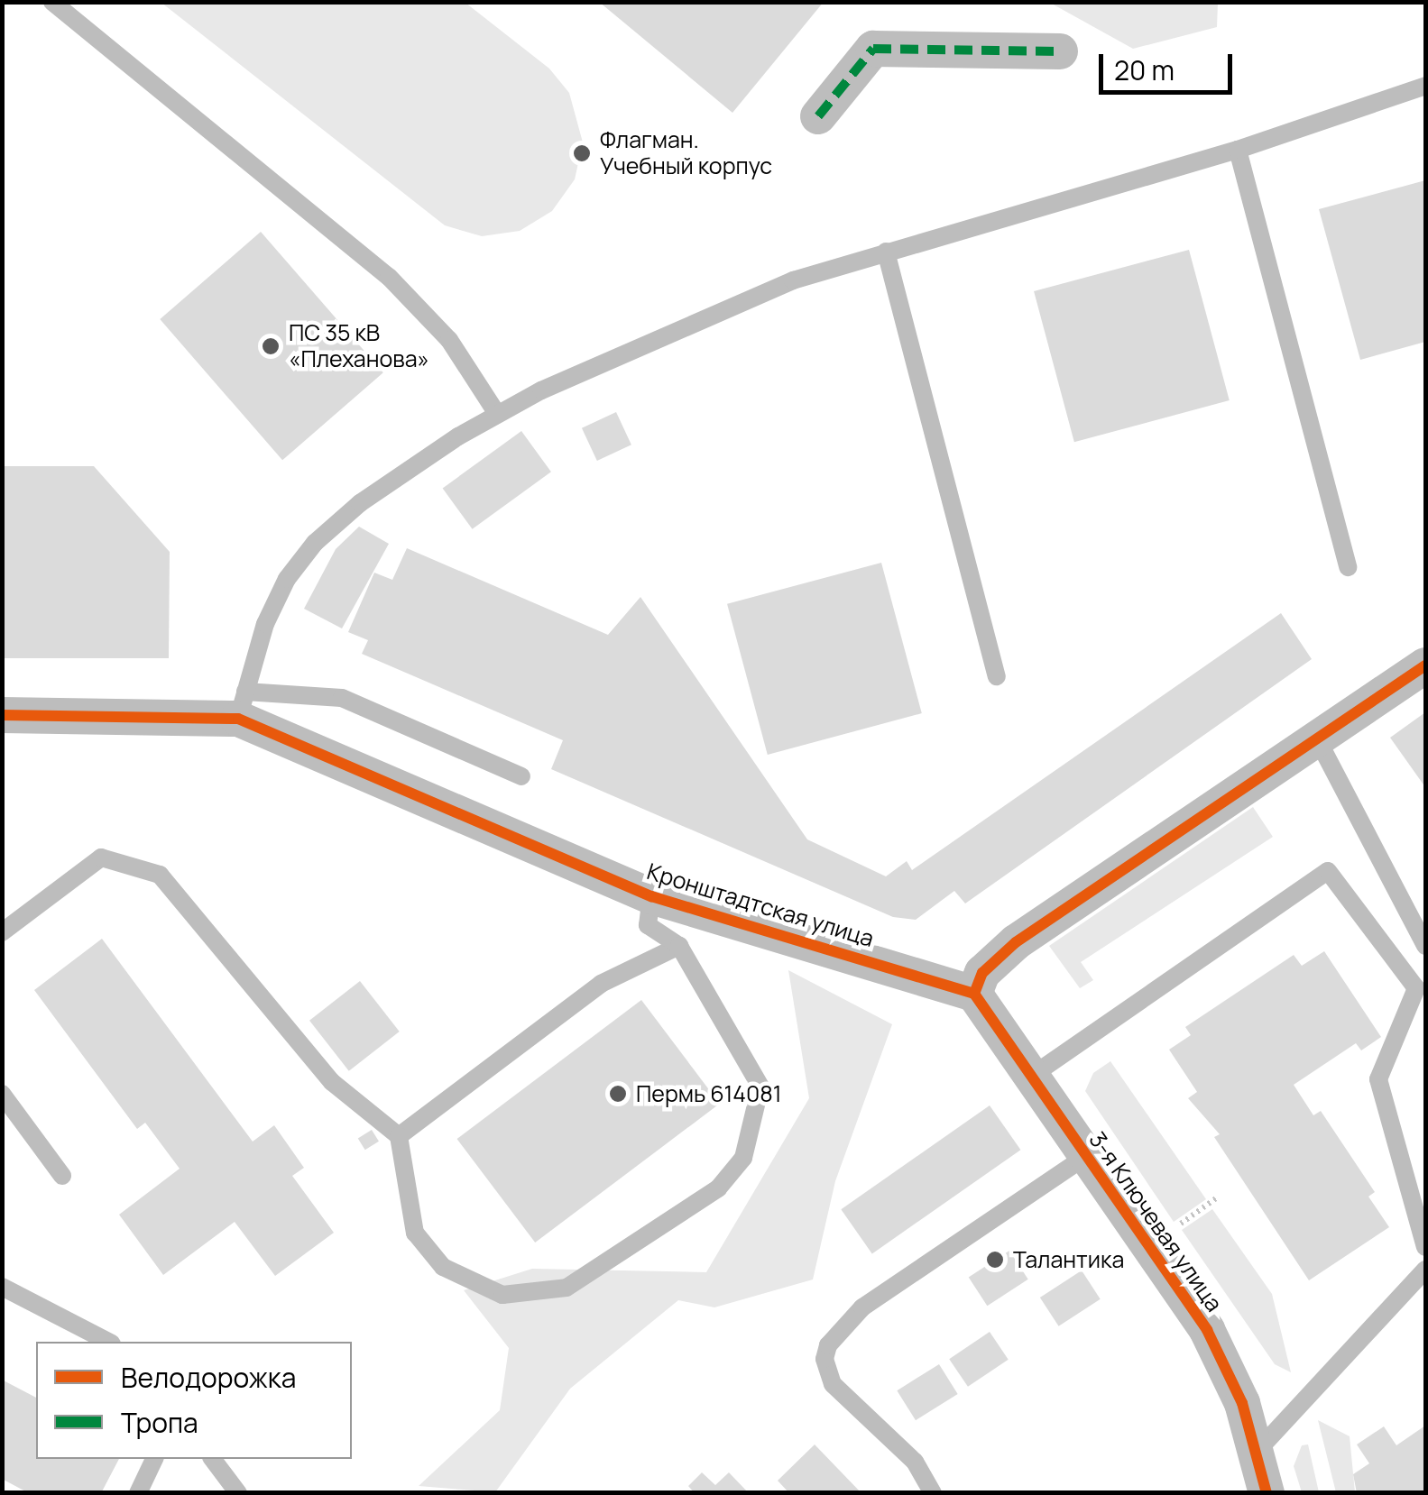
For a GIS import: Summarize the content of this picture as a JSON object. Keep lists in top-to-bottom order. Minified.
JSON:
{"streets":{"street":["Кронштадтская улица","3-я Ключевая улица"]},"crossings":[["Кронштадтская улица","3-я Ключевая улица"]],"places":["Флагман. Учебный корпус","ПС 35 кВ «Плеханова»","Пермь 614081","Талантика"],"legend":["Велодорожка","Тропа"],"scale_bar":"20 m"}
